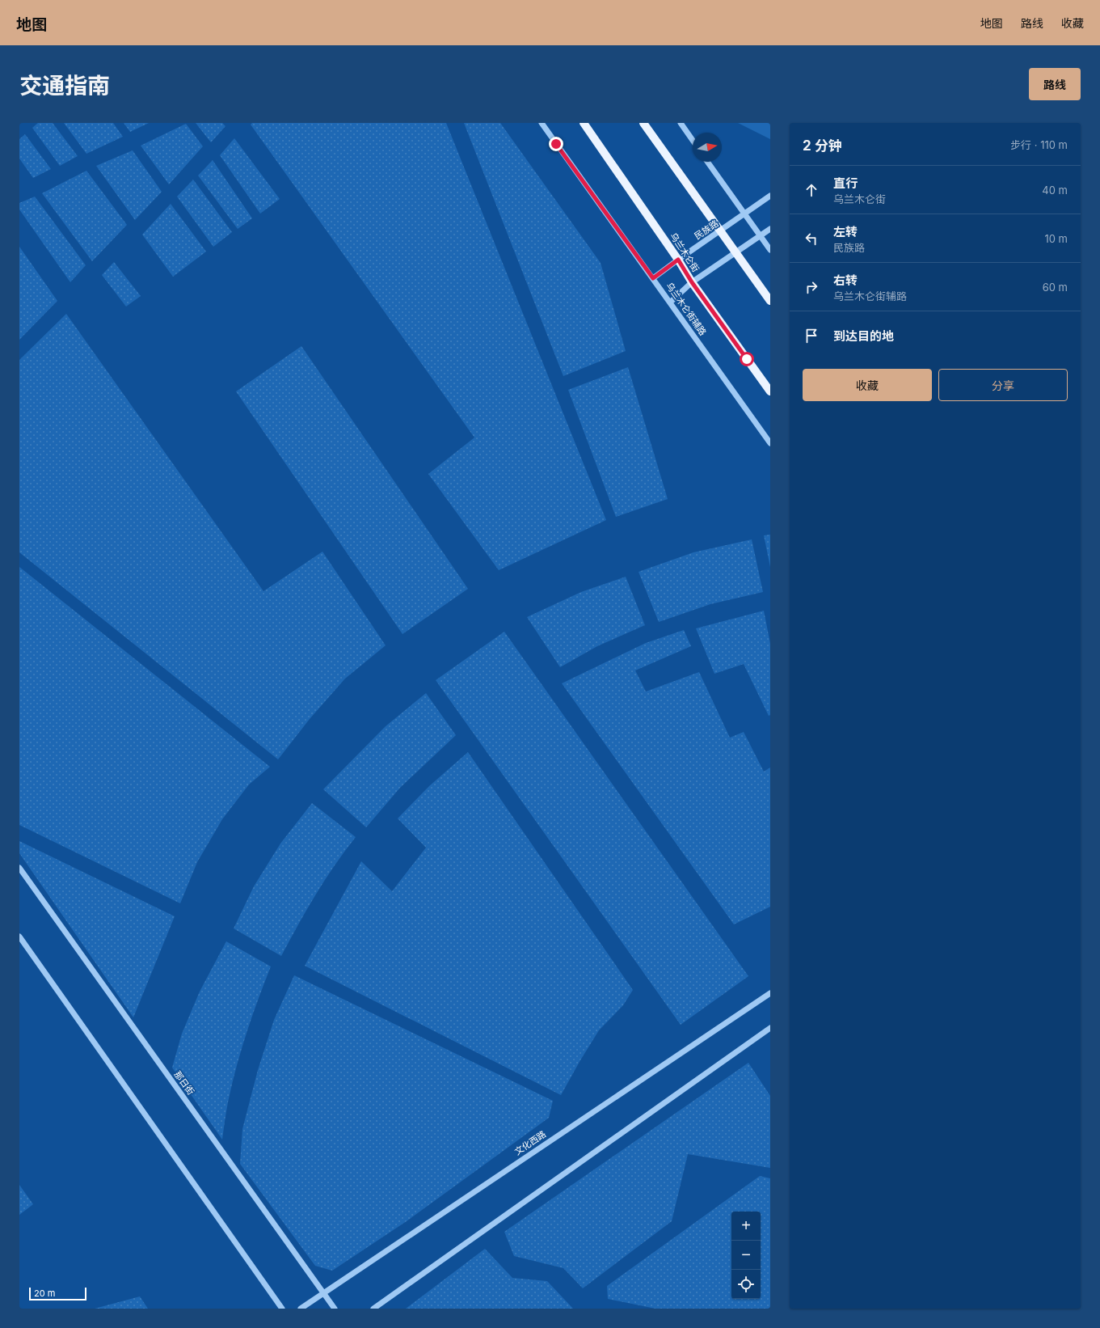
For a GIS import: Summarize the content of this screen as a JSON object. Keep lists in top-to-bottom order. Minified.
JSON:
{"streets":{"main road":["乌兰木仑街"],"street":["民族路","乌兰木仑街辅路","那日街","文化西路"]},"crossings":[["民族路","乌兰木仑街"],["民族路","乌兰木仑街辅路"],["那日街","文化西路"]],"scale_bar":"20 m","north":"right","page":{"header":"地图","nav":["地图","路线","收藏"],"title":"交通指南","buttons":["路线",["收藏","分享"]],"heading":["2 分钟","步行 · 110 m"],"list":[["直行","乌兰木仑街","40 m"],["左转","民族路","10 m"],["右转","乌兰木仑街辅路","60 m"],"到达目的地"],"map_buttons":["+","−"],"scale":"20 m"}}
